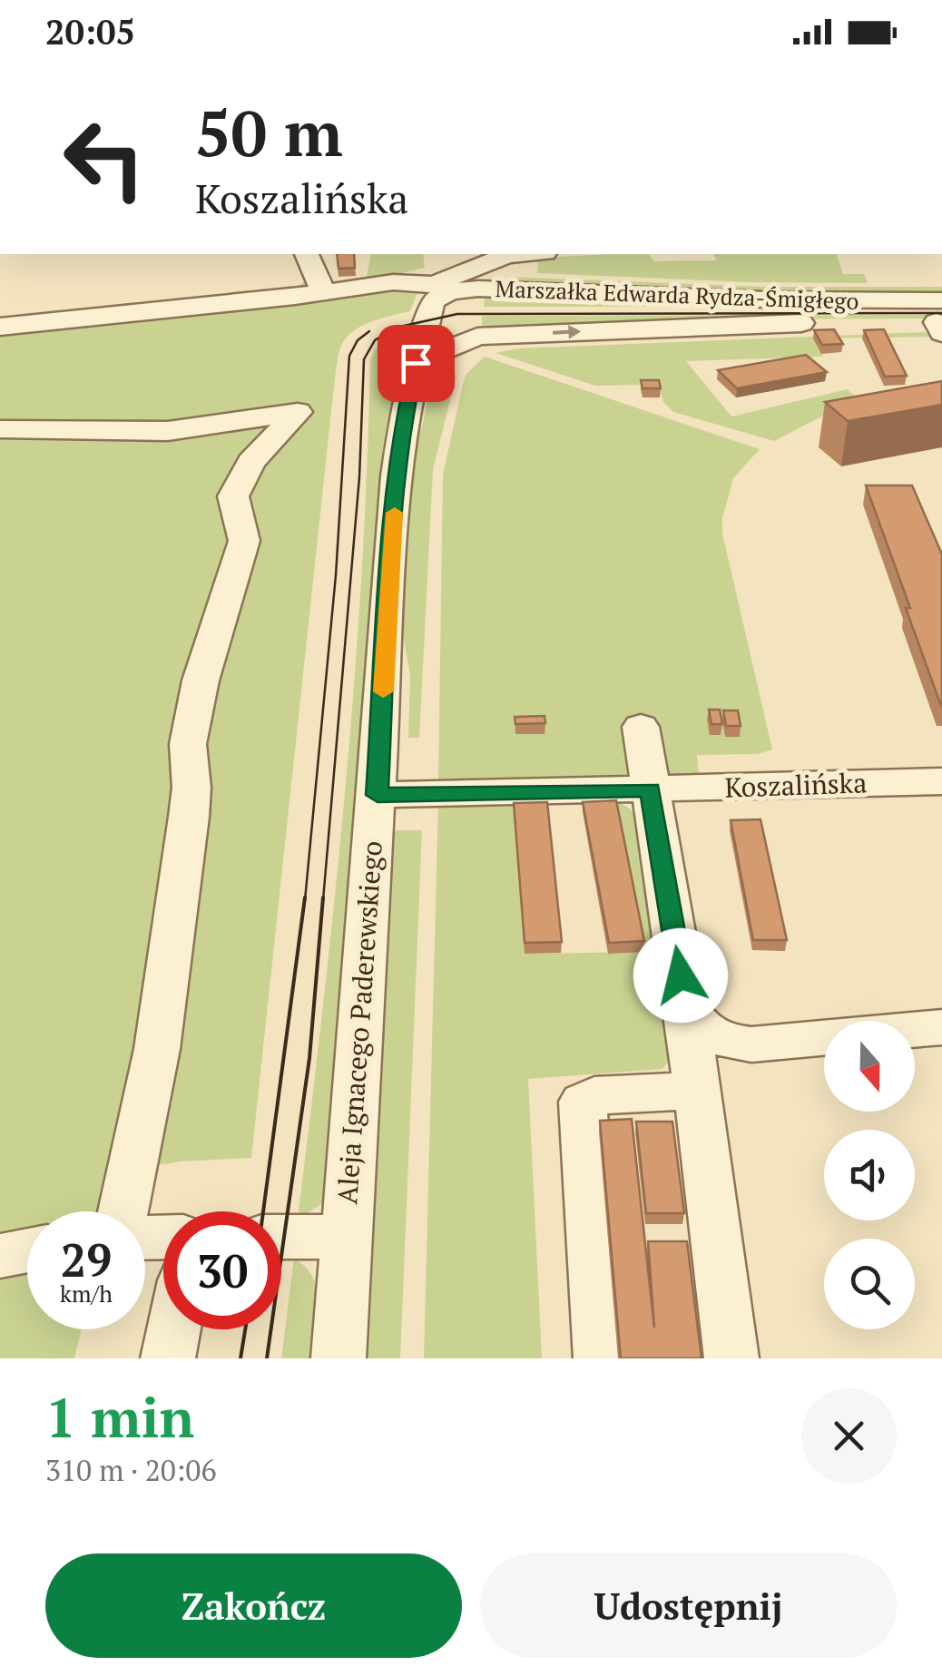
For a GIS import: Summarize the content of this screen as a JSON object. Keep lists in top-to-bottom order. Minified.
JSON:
{"streets":{"street":["Marszałka Edwarda Rydza-Śmigłego","Koszalińska","Aleja Ignacego Paderewskiego"]},"crossings":[["Marszałka Edwarda Rydza-Śmigłego","Aleja Ignacego Paderewskiego"],["Koszalińska","Aleja Ignacego Paderewskiego"]],"north":"bottom","page":{"status":"20:05","turn":["50 m","Koszalińska"],"speed":"29 km/h","limit":"30","heading":["1 min","310 m · 20:06"],"buttons":["Zakończ","Udostępnij"]}}
